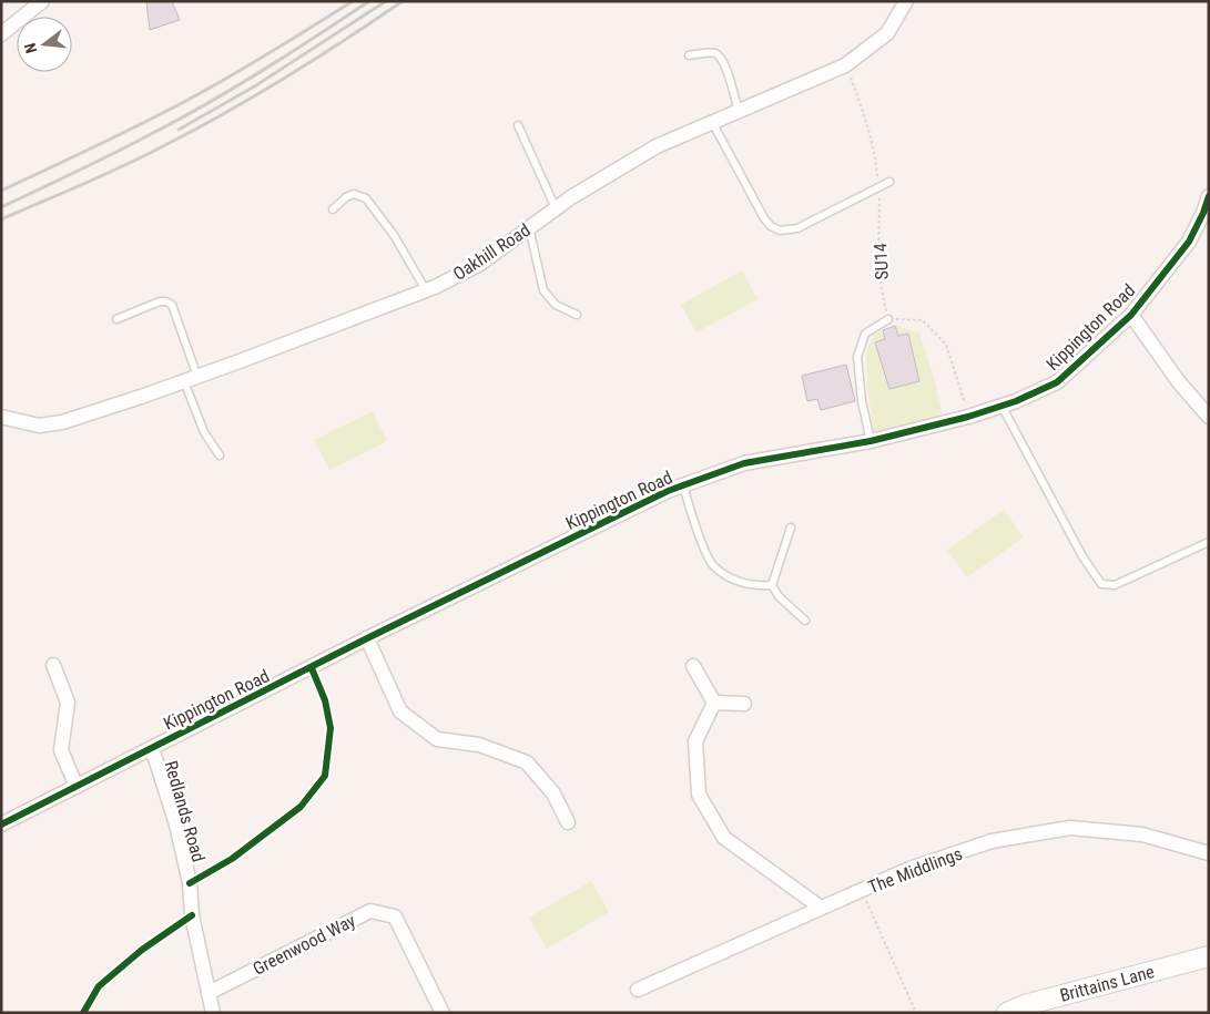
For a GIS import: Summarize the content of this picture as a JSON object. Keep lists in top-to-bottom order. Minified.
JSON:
{"streets":{"street":["Oakhill Road","Kippington Road","Redlands Road","The Middlings","Greenwood Way","Brittains Lane"],"path":["SU14"]},"crossings":[["Oakhill Road","SU14"],["Kippington Road","Redlands Road"],["Redlands Road","Greenwood Way"]],"north":"left"}
